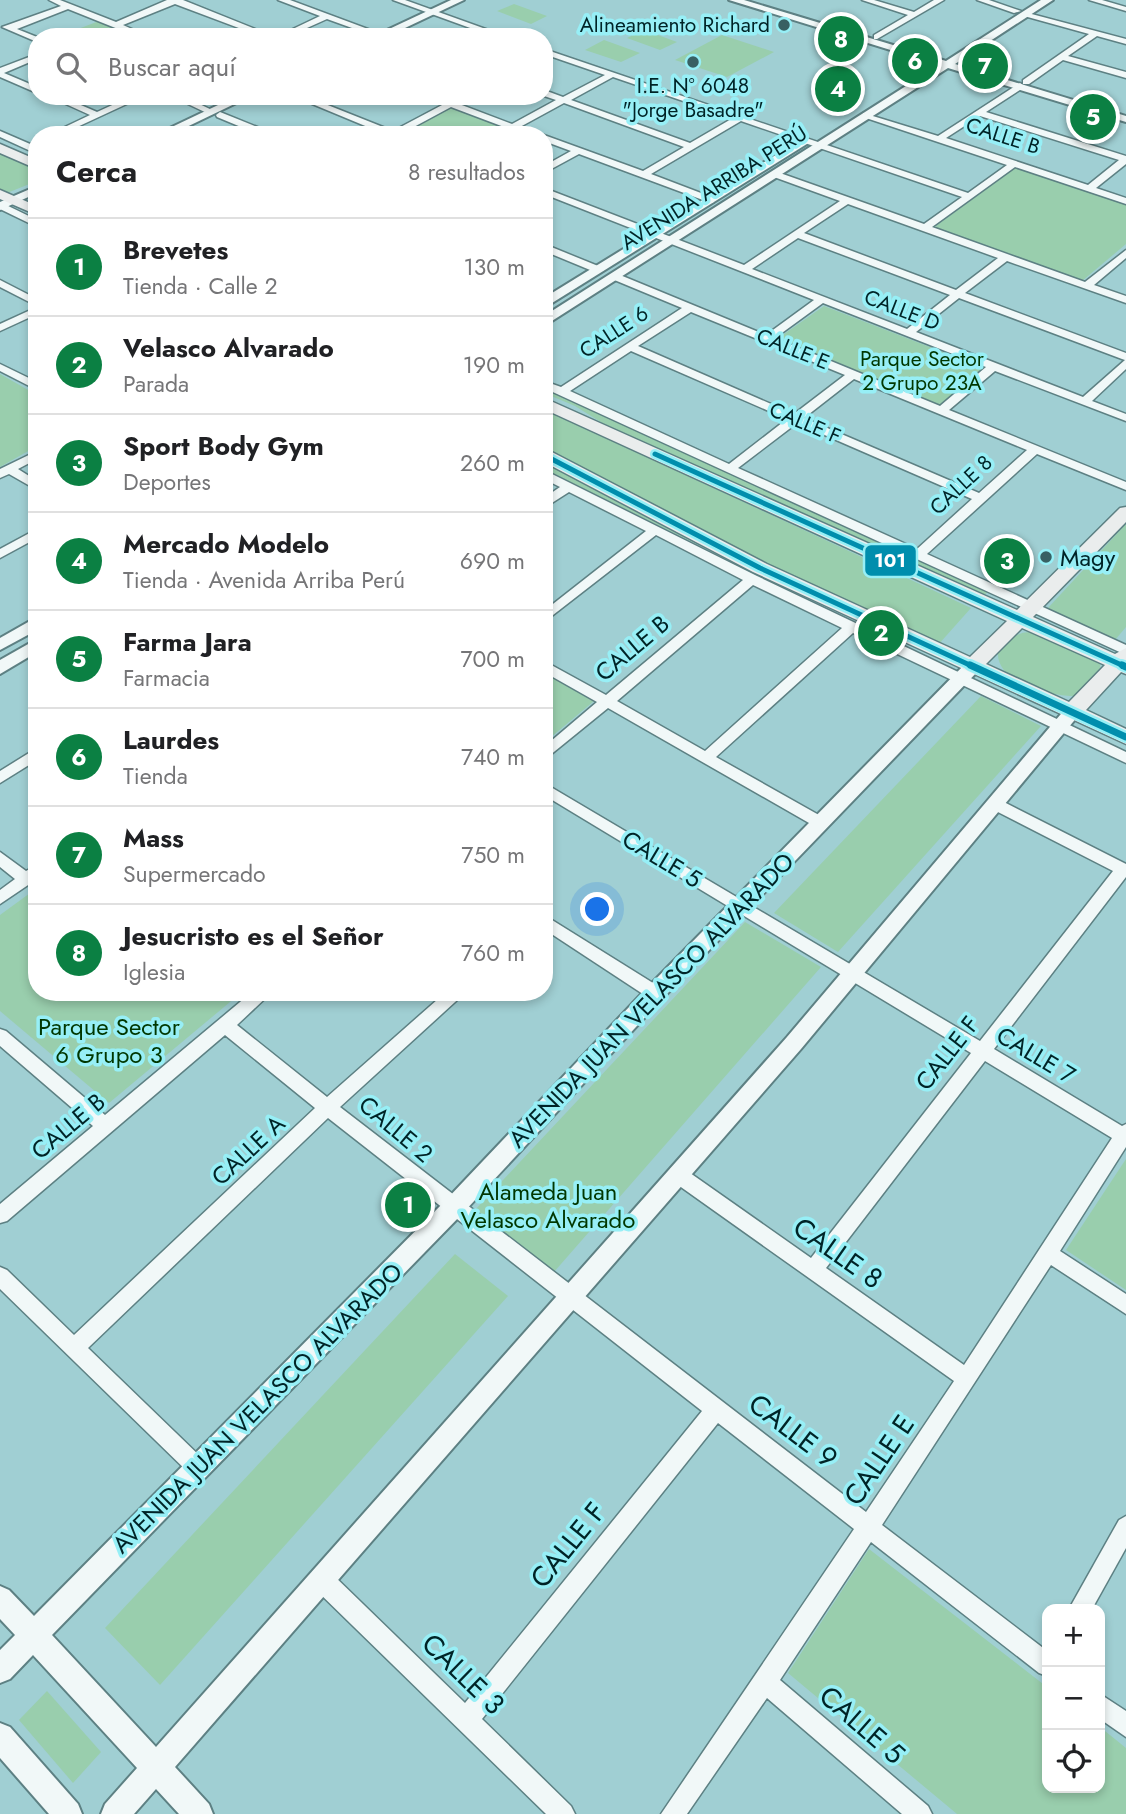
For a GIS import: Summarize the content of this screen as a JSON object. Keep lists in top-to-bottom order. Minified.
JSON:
{"streets":{"main road":["AVENIDA JUAN VELASCO ALVARADO"],"street":["CALLE B","AVENIDA ARRIBA PERÚ","CALLE D","CALLE 6","CALLE E","CALLE F","CALLE 8","CALLE 5","CALLE 7","CALLE 2","CALLE A","CALLE 9","CALLE 3"]},"crossings":[["CALLE B","AVENIDA ARRIBA PERÚ"],["CALLE B","CALLE 2"],["AVENIDA ARRIBA PERÚ","CALLE D"],["AVENIDA ARRIBA PERÚ","CALLE E"],["CALLE 6","CALLE E"],["CALLE 6","CALLE F"],["CALLE E","CALLE 8"],["CALLE E","CALLE 5"],["CALLE E","CALLE 7"],["CALLE E","CALLE 9"],["CALLE F","CALLE 8"],["CALLE F","CALLE 7"],["CALLE F","CALLE 9"],["CALLE F","CALLE 3"],["CALLE 5","AVENIDA JUAN VELASCO ALVARADO"],["CALLE 5","CALLE 7"],["AVENIDA JUAN VELASCO ALVARADO","CALLE 2"],["CALLE 2","CALLE A"],["CALLE 2","CALLE 9"]],"parks":["Parque Sector 2 Grupo 23A","Parque Sector 6 Grupo 3","Alameda Juan Velasco Alvarado"],"places":["Alineamiento Richard","I.E. N° 6048 \"Jorge Basadre\"","Magy"],"lines":["transit line 101"],"page":{"pins":["8","6","7","4","5","3","2","1"],"search":"Buscar aquí","heading":["Cerca","8 resultados"],"list":[{"mark":"1","name":"Brevetes","note":"Tienda · Calle 2","value":"130 m"},{"mark":"2","name":"Velasco Alvarado","note":"Parada","value":"190 m"},{"mark":"3","name":"Sport Body Gym","note":"Deportes","value":"260 m"},{"mark":"4","name":"Mercado Modelo","note":"Tienda · Avenida Arriba Perú","value":"690 m"},{"mark":"5","name":"Farma Jara","note":"Farmacia","value":"700 m"},{"mark":"6","name":"Laurdes","note":"Tienda","value":"740 m"},{"mark":"7","name":"Mass","note":"Supermercado","value":"750 m"},{"mark":"8","name":"Jesucristo es el Señor","note":"Iglesia","value":"760 m"}],"map_buttons":["+","−"]}}
